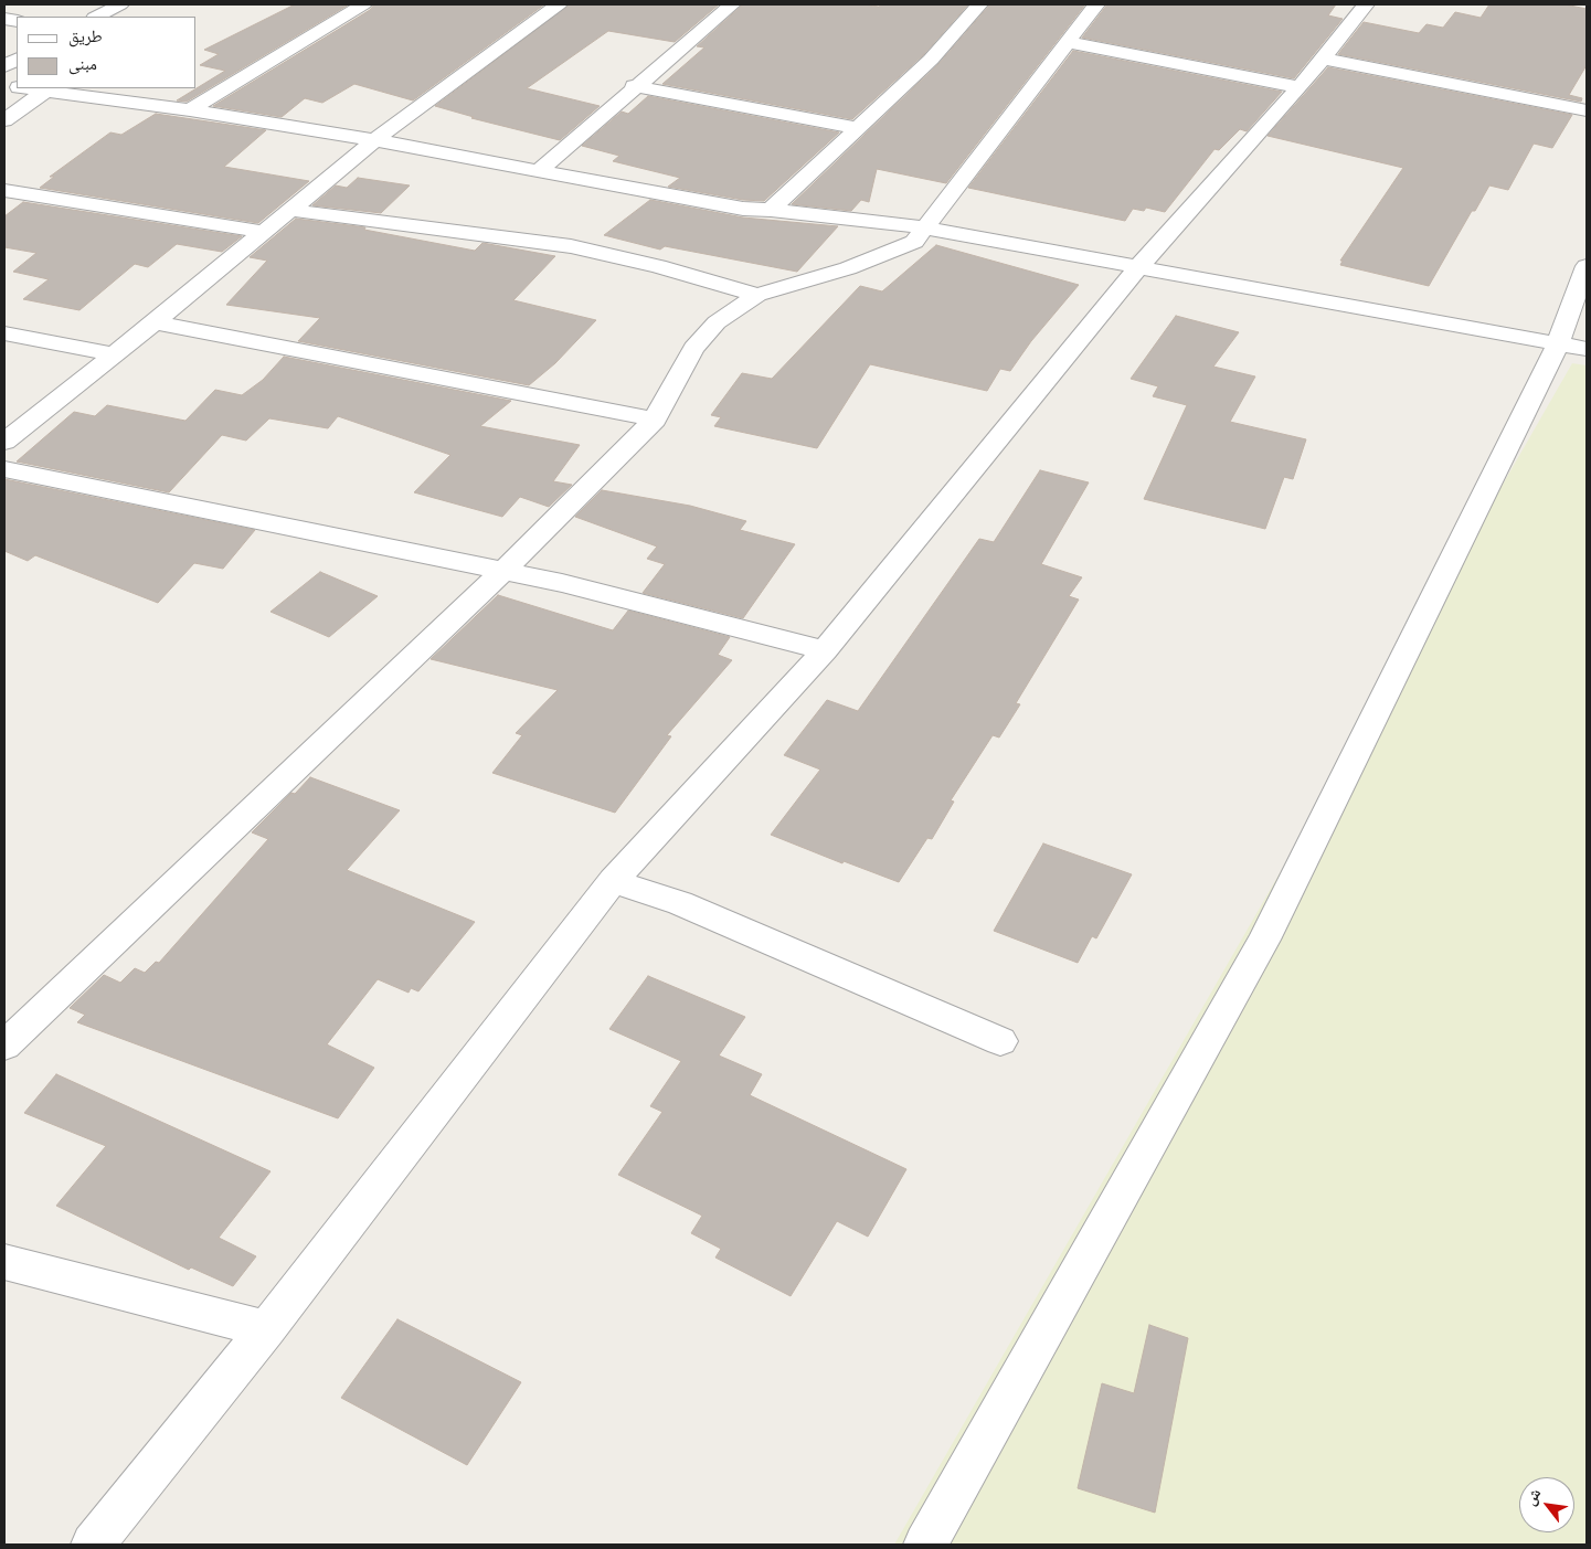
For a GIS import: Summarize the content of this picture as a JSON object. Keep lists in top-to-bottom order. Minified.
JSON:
{"legend":["طريق","مبنى"],"north":"top left"}
